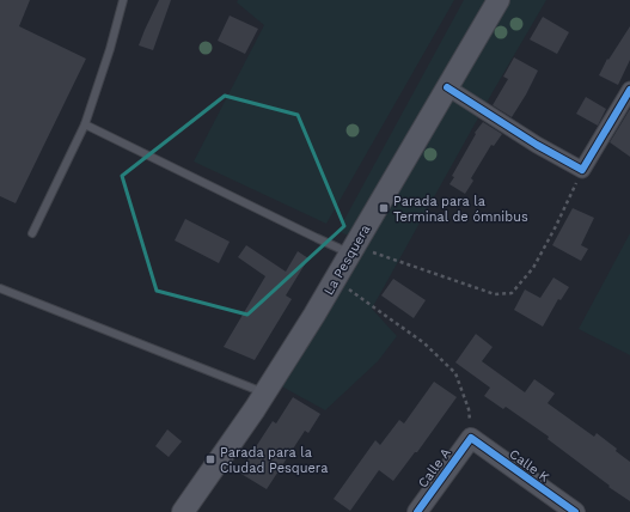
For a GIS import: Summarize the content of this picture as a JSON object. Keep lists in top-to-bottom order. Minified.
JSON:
{"streets":{"main road":["La Pesquera"],"street":["Calle K","Calle A"]},"crossings":[["Calle K","Calle A"]],"places":{"transit":["Parada para la Terminal de ómnibus","Parada para la Ciudad Pesquera"]}}
